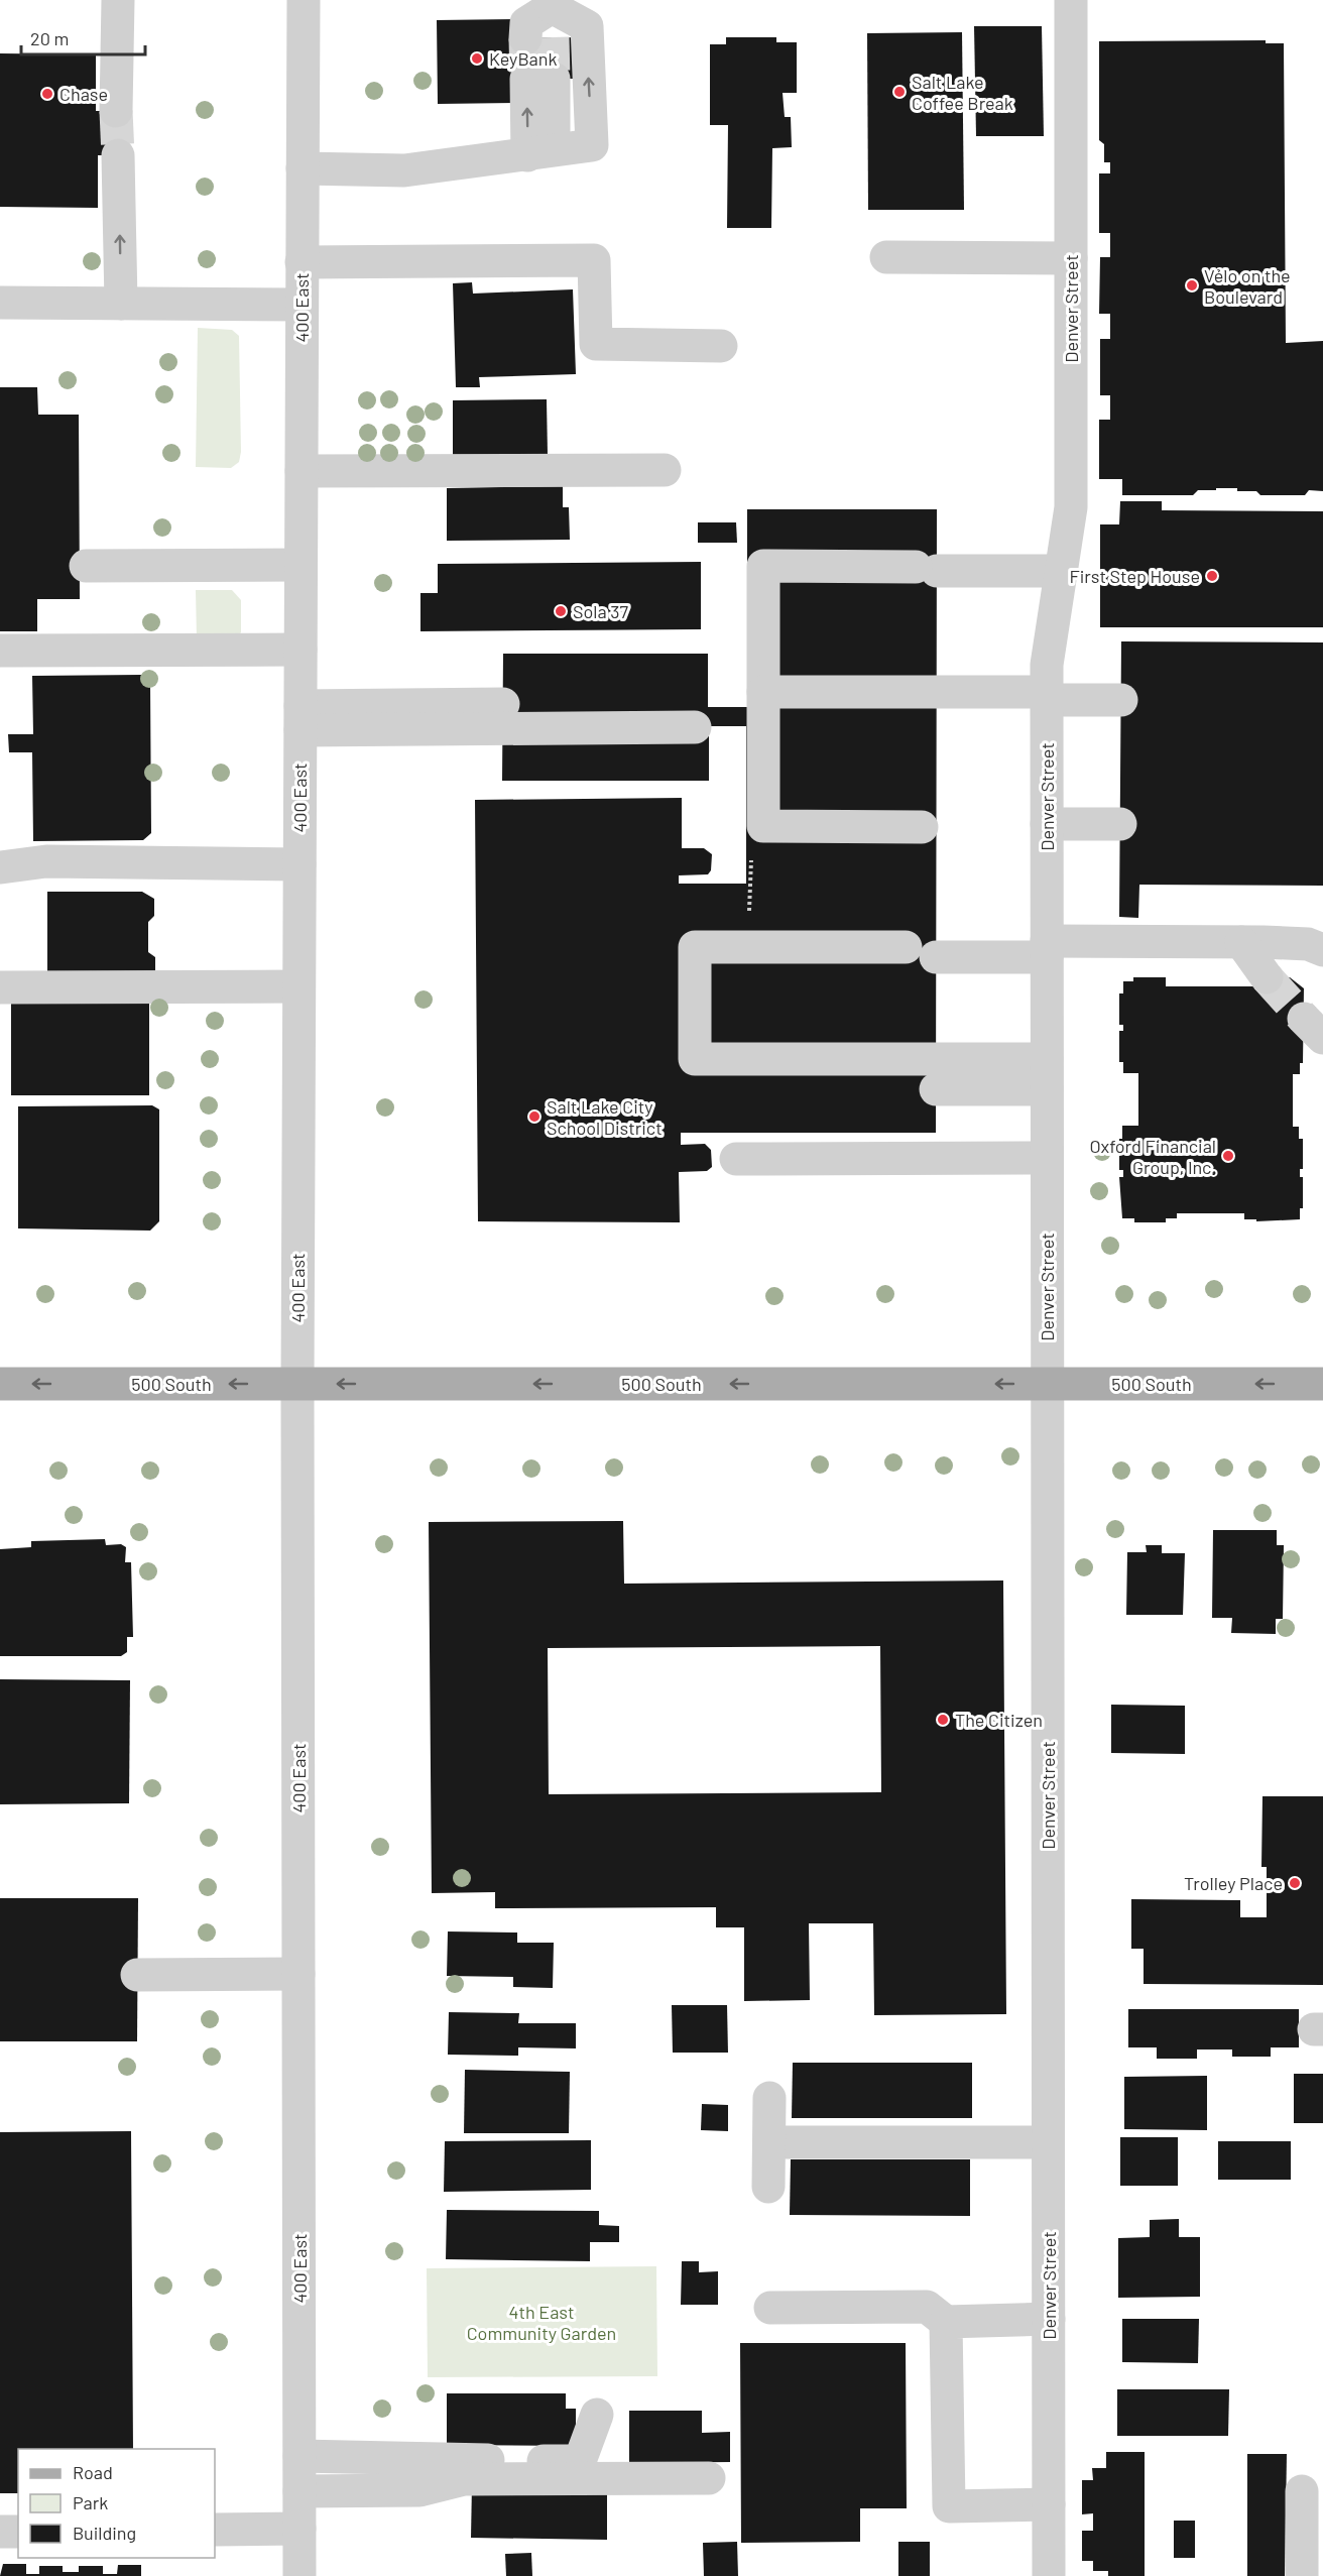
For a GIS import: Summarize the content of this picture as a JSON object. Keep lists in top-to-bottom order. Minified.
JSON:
{"streets":{"main road":["500 South"],"street":["400 East","Denver Street"]},"crossings":[["400 East","500 South"],["Denver Street","500 South"]],"one_way":["500 South"],"parks":["4th East Community Garden"],"places":["KeyBank","Salt Lake Coffee Break","Chase","Vélo on the Boulevard","First Step House","Sola 37","Salt Lake City School District","Oxford Financial Group, Inc.","The Citizen","Trolley Place"],"legend":["Road","Park","Building"],"scale_bar":"20 m"}
